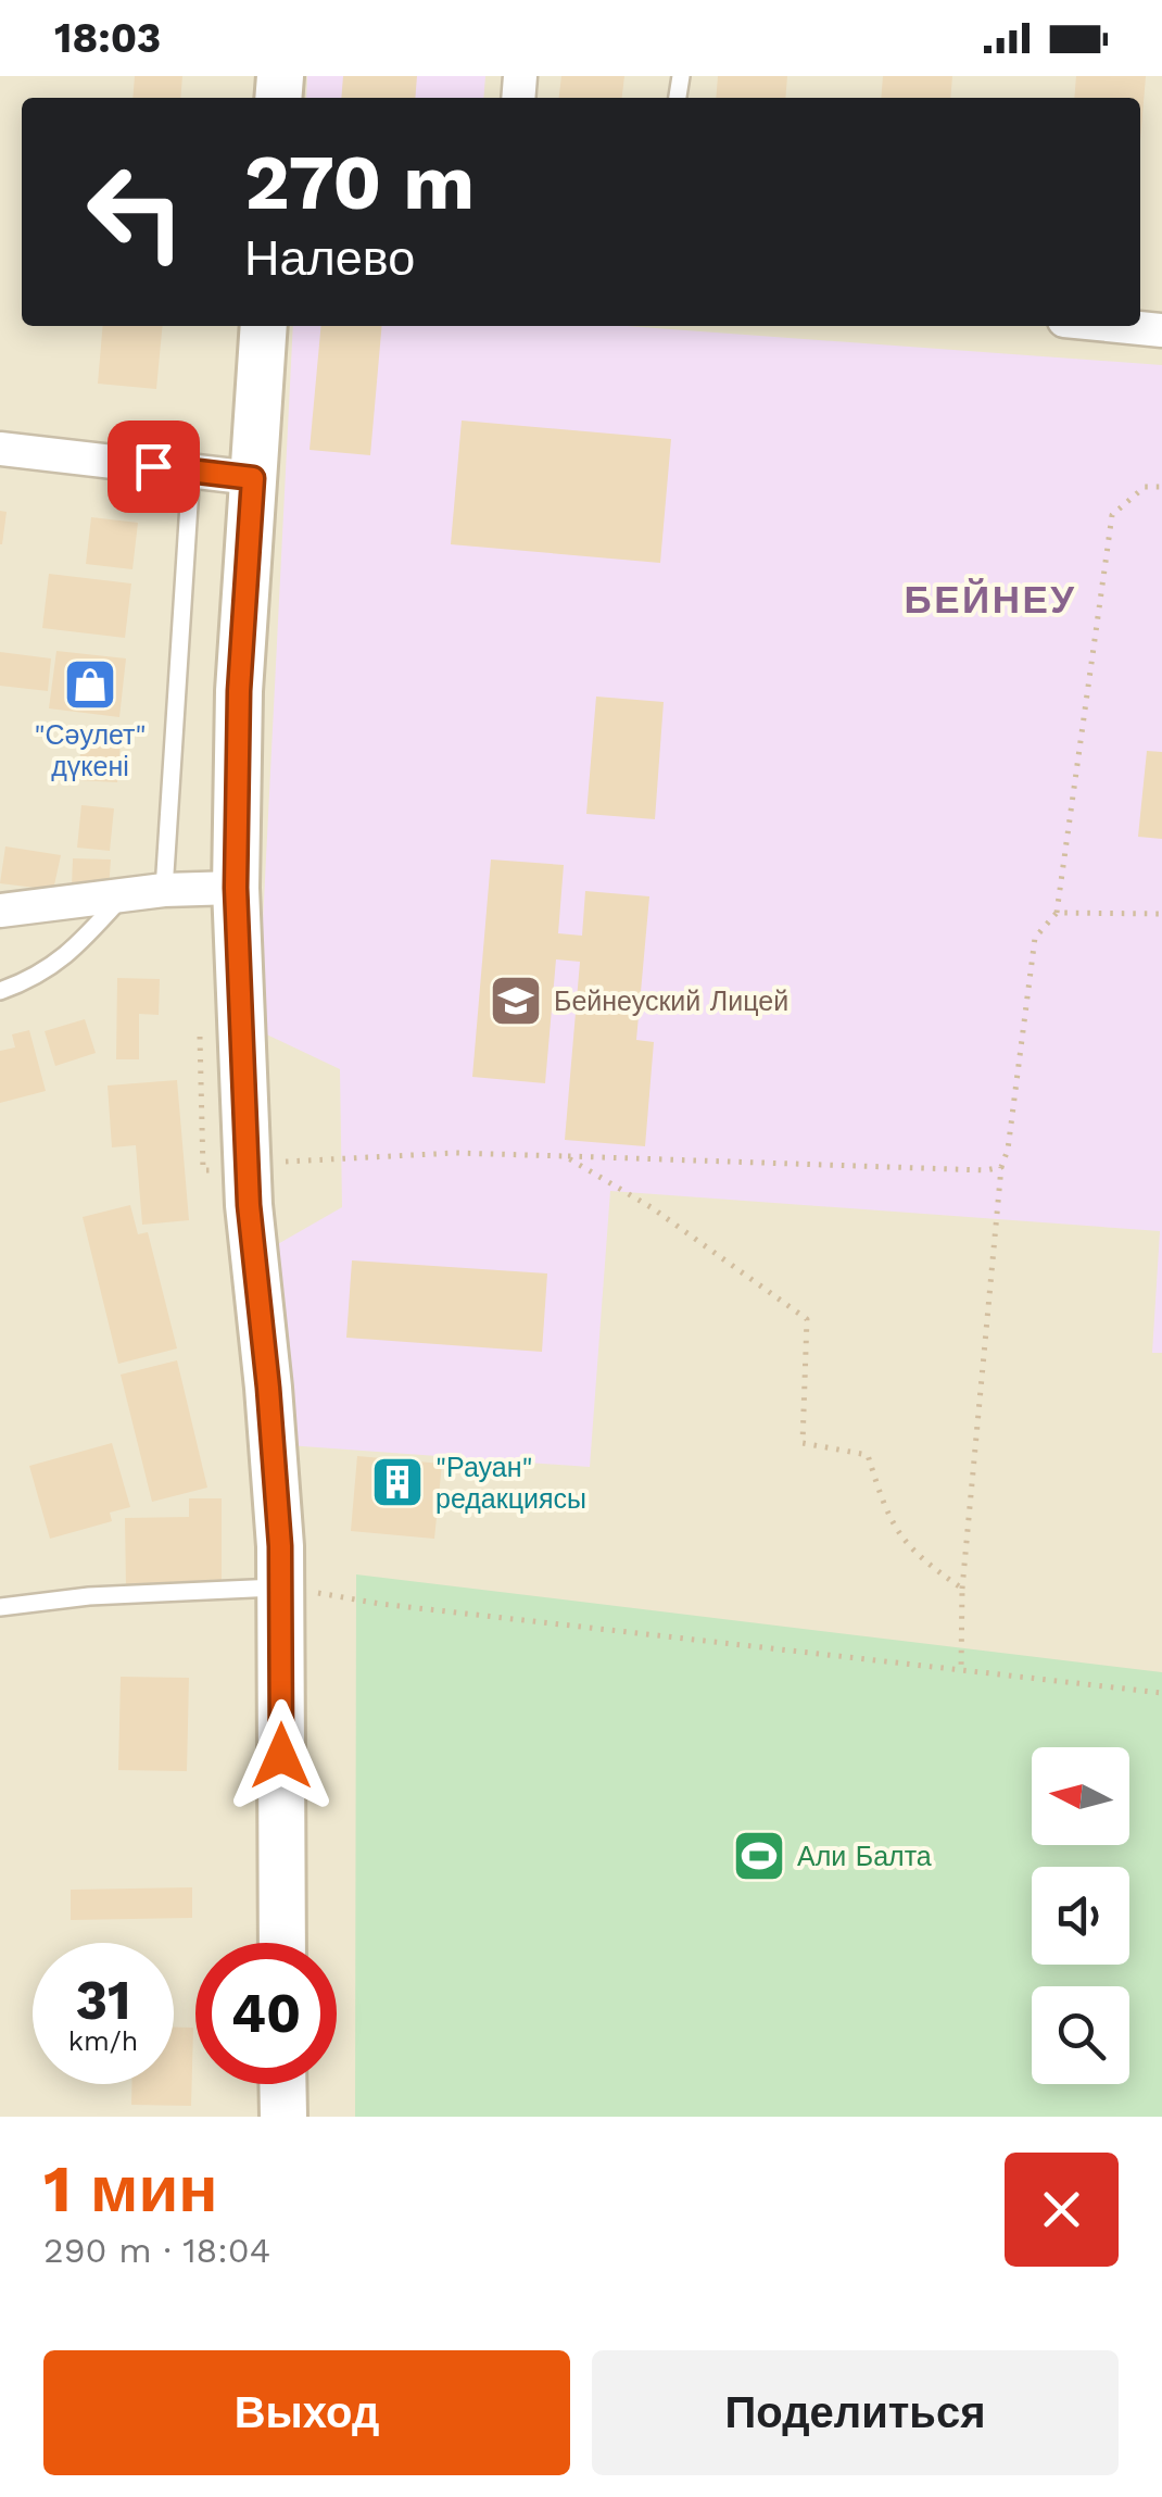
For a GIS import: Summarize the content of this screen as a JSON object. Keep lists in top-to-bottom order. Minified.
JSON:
{"districts":["БЕЙНЕУ"],"places":{"shop":["\"Сәулет\" дүкені"],"school or university":["Бейнеуский Лицей"],"building":["\"Рауан\" редакциясы"],"sports":["Али Балта"]},"north":"left","page":{"status":"18:03","turn":["270 m","Налево"],"speed":"31 km/h","limit":"40","heading":["1 мин","290 m · 18:04"],"buttons":["Выход","Поделиться"]}}
